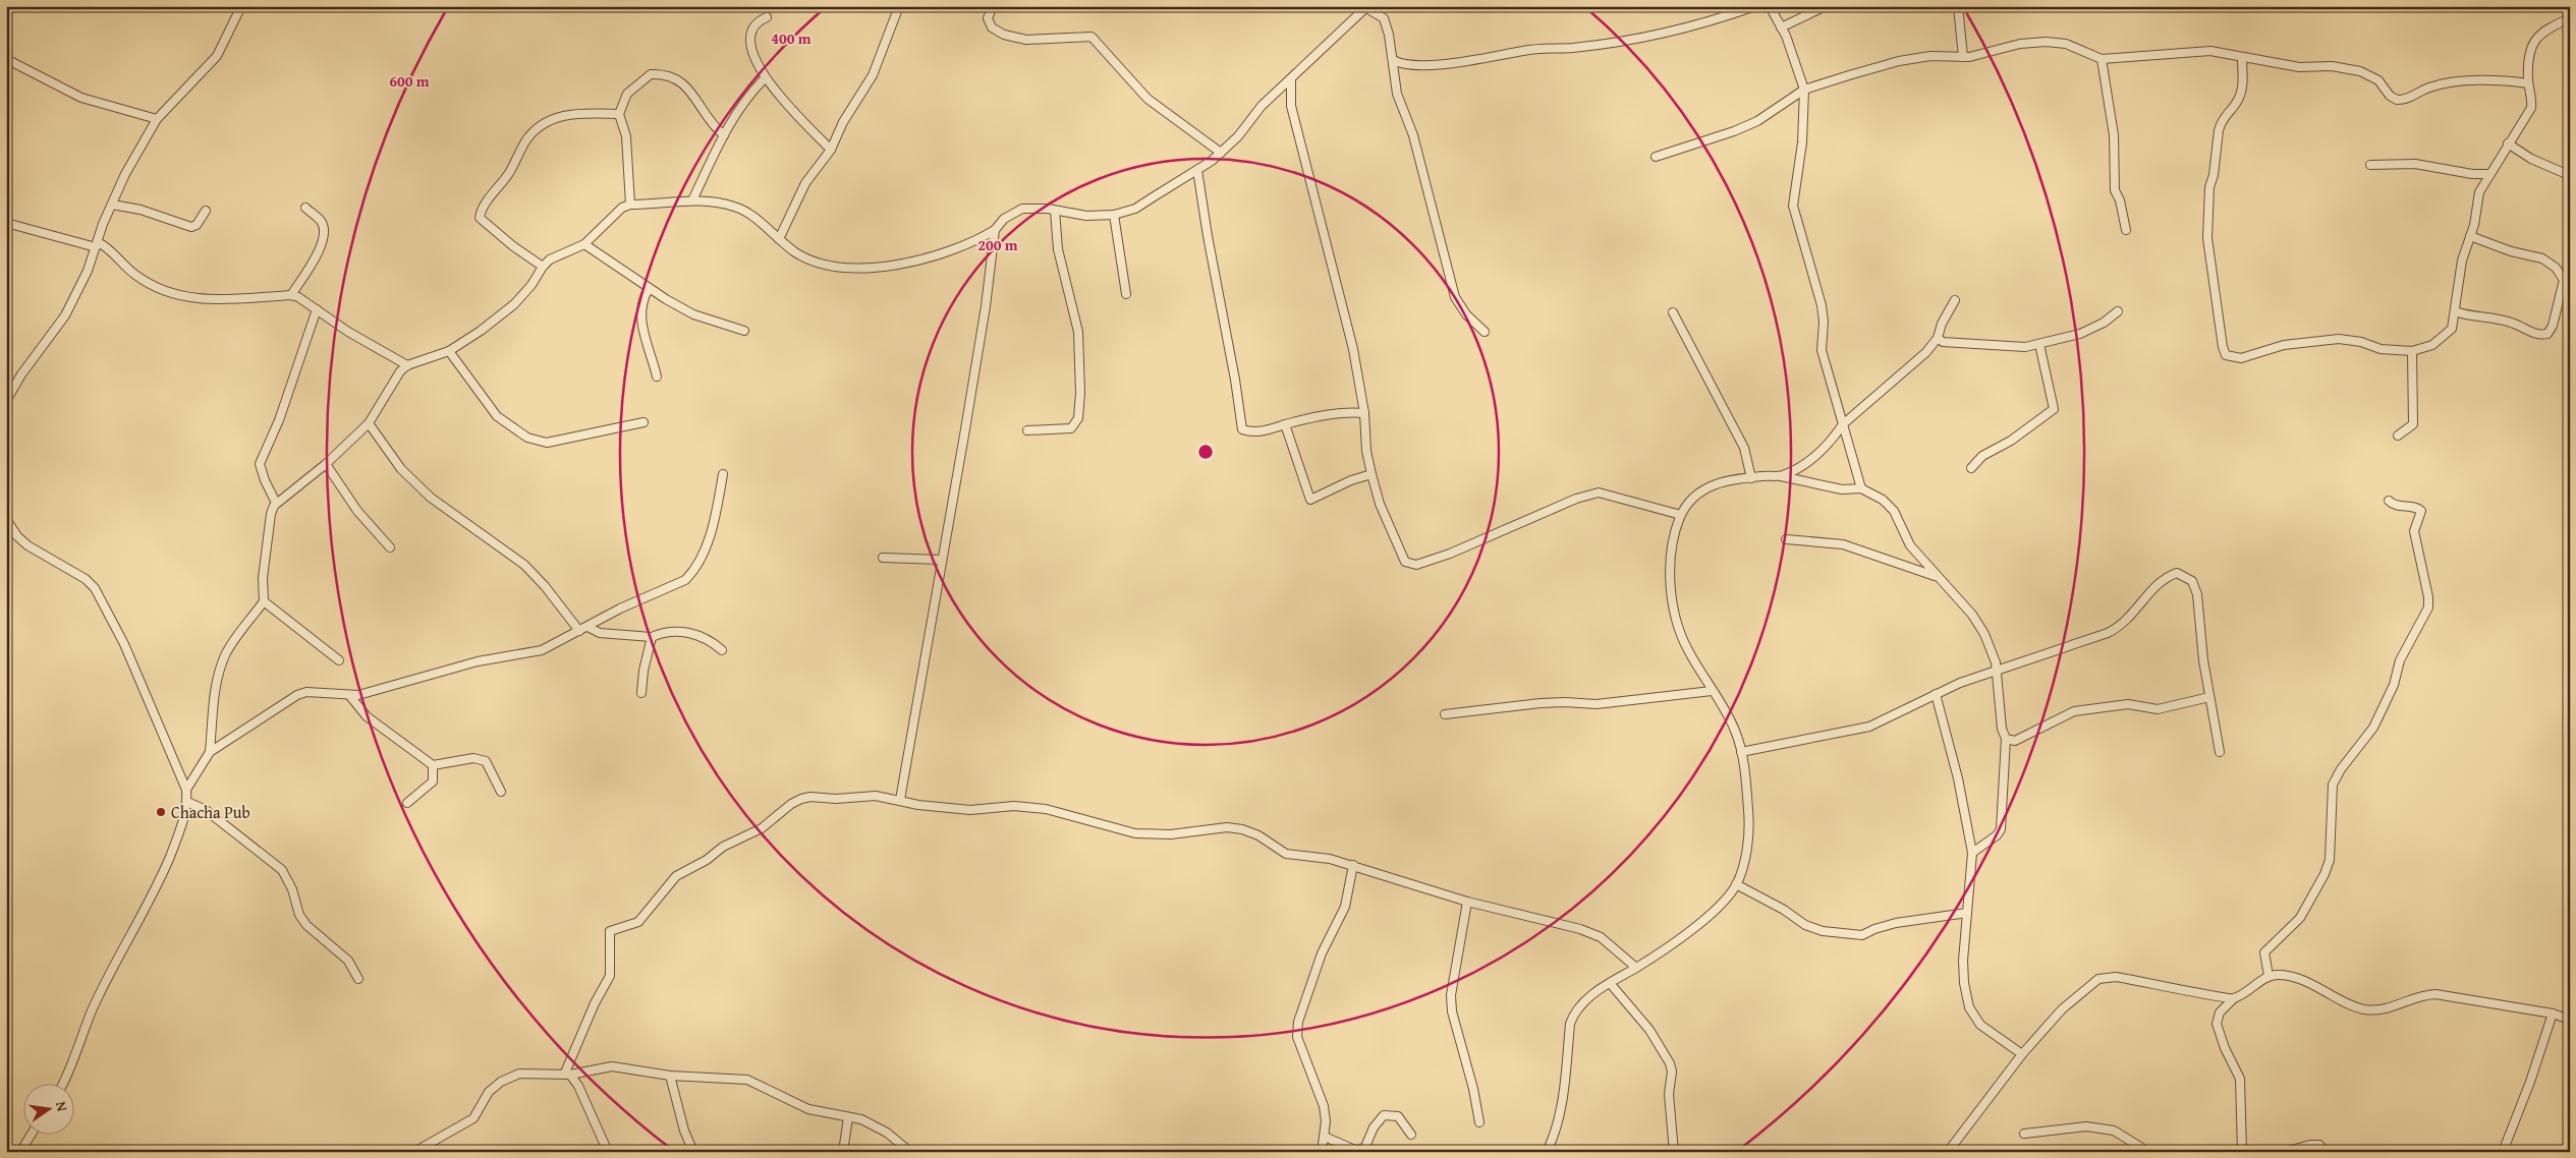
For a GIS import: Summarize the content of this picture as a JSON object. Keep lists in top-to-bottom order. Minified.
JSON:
{"places":["Chacha Pub"],"north":"right","rings":["400 m","600 m","200 m"]}
